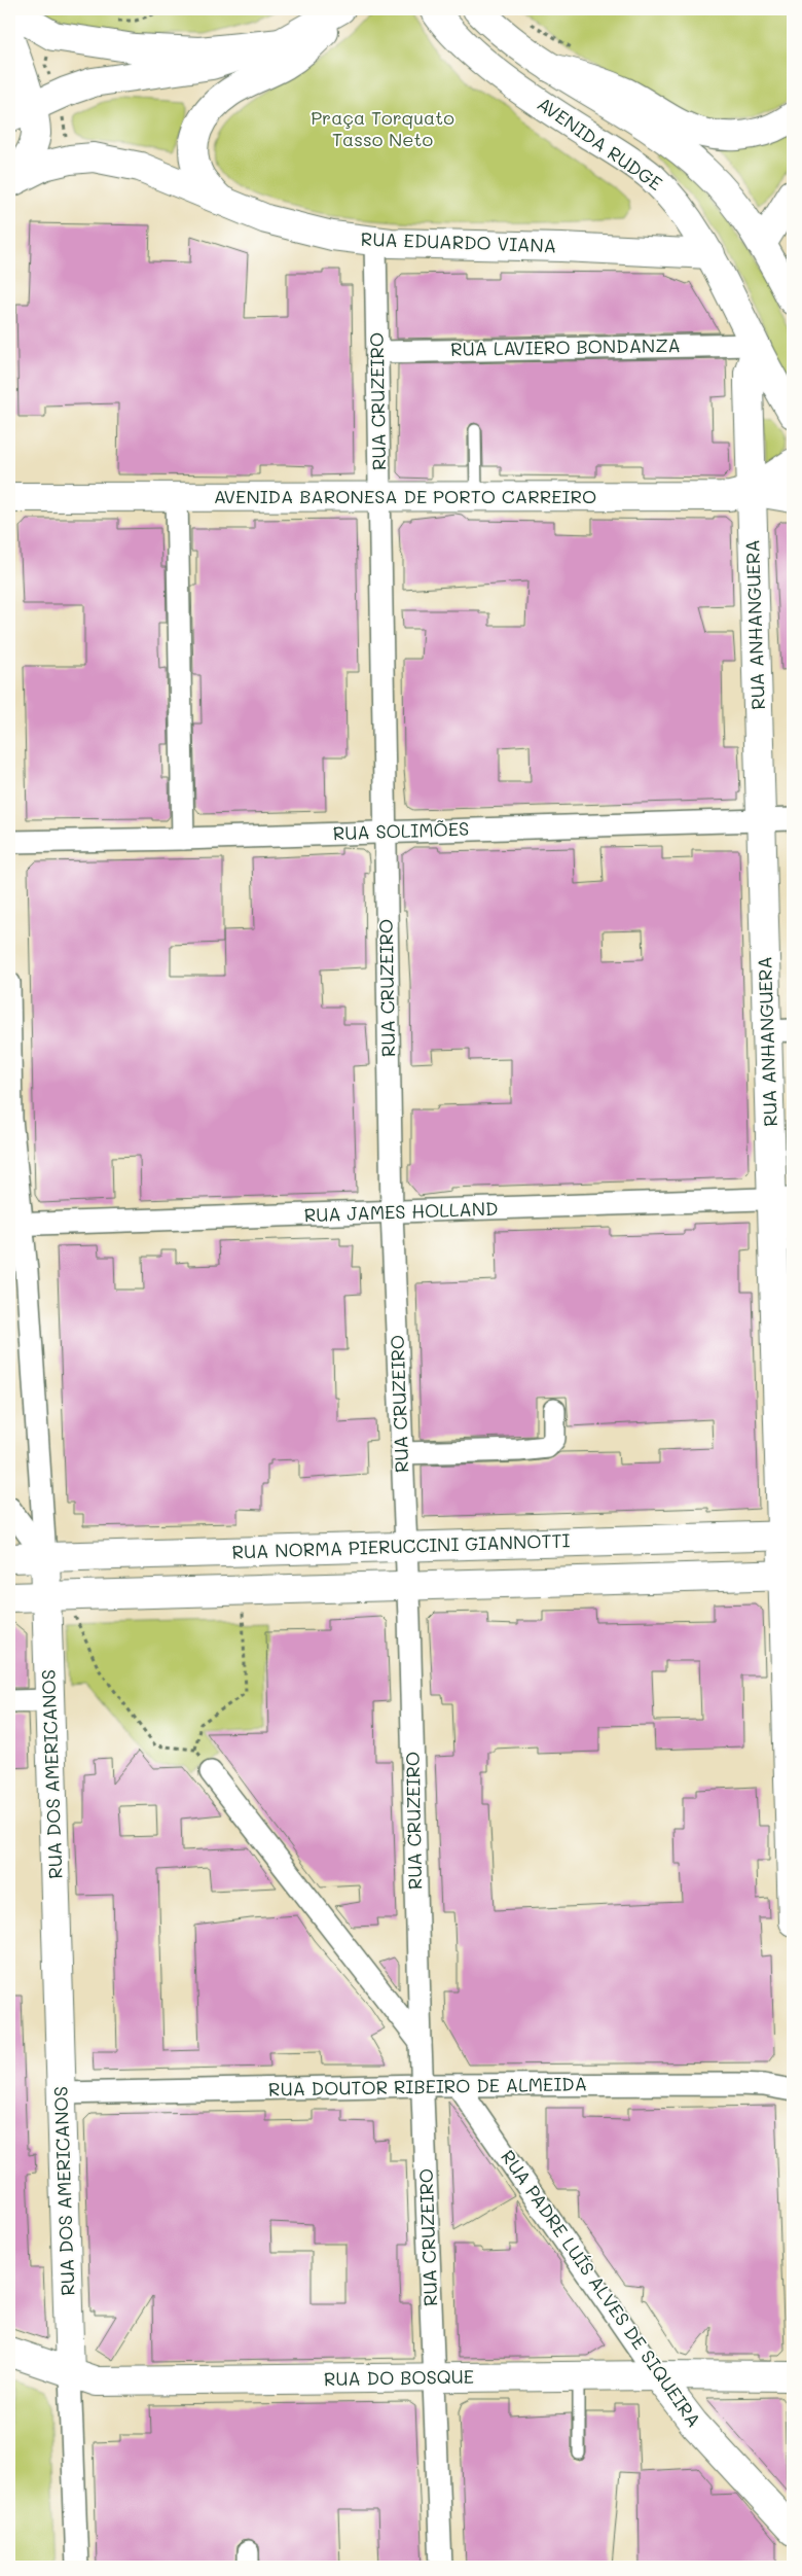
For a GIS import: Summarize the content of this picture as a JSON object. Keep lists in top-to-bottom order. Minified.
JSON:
{"streets":{"main road":["AVENIDA RUDGE","RUA EDUARDO VIANA","AVENIDA BARONESA DE PORTO CARREIRO","RUA ANHANGUERA","RUA NORMA PIERUCCINI GIANNOTTI","RUA DOS AMERICANOS","RUA PADRE LUÍS ALVES DE SIQUEIRA","RUA DO BOSQUE"],"street":["RUA LAVIERO BONDANZA","RUA CRUZEIRO","RUA SOLIMÕES","RUA JAMES HOLLAND","RUA DOUTOR RIBEIRO DE ALMEIDA"]},"crossings":[["AVENIDA RUDGE","RUA EDUARDO VIANA"],["AVENIDA RUDGE","RUA LAVIERO BONDANZA"],["AVENIDA RUDGE","RUA ANHANGUERA"],["RUA EDUARDO VIANA","RUA CRUZEIRO"],["RUA LAVIERO BONDANZA","RUA CRUZEIRO"],["RUA LAVIERO BONDANZA","RUA ANHANGUERA"],["RUA CRUZEIRO","AVENIDA BARONESA DE PORTO CARREIRO"],["RUA CRUZEIRO","RUA SOLIMÕES"],["RUA CRUZEIRO","RUA JAMES HOLLAND"],["RUA CRUZEIRO","RUA NORMA PIERUCCINI GIANNOTTI"],["RUA CRUZEIRO","RUA DOUTOR RIBEIRO DE ALMEIDA"],["RUA CRUZEIRO","RUA DO BOSQUE"],["AVENIDA BARONESA DE PORTO CARREIRO","RUA ANHANGUERA"],["RUA ANHANGUERA","RUA SOLIMÕES"],["RUA ANHANGUERA","RUA JAMES HOLLAND"],["RUA ANHANGUERA","RUA NORMA PIERUCCINI GIANNOTTI"],["RUA JAMES HOLLAND","RUA DOS AMERICANOS"],["RUA NORMA PIERUCCINI GIANNOTTI","RUA DOS AMERICANOS"],["RUA DOS AMERICANOS","RUA DOUTOR RIBEIRO DE ALMEIDA"],["RUA DOS AMERICANOS","RUA DO BOSQUE"],["RUA DOUTOR RIBEIRO DE ALMEIDA","RUA PADRE LUÍS ALVES DE SIQUEIRA"],["RUA PADRE LUÍS ALVES DE SIQUEIRA","RUA DO BOSQUE"]],"parks":["Praça Torquato Tasso Neto"]}
